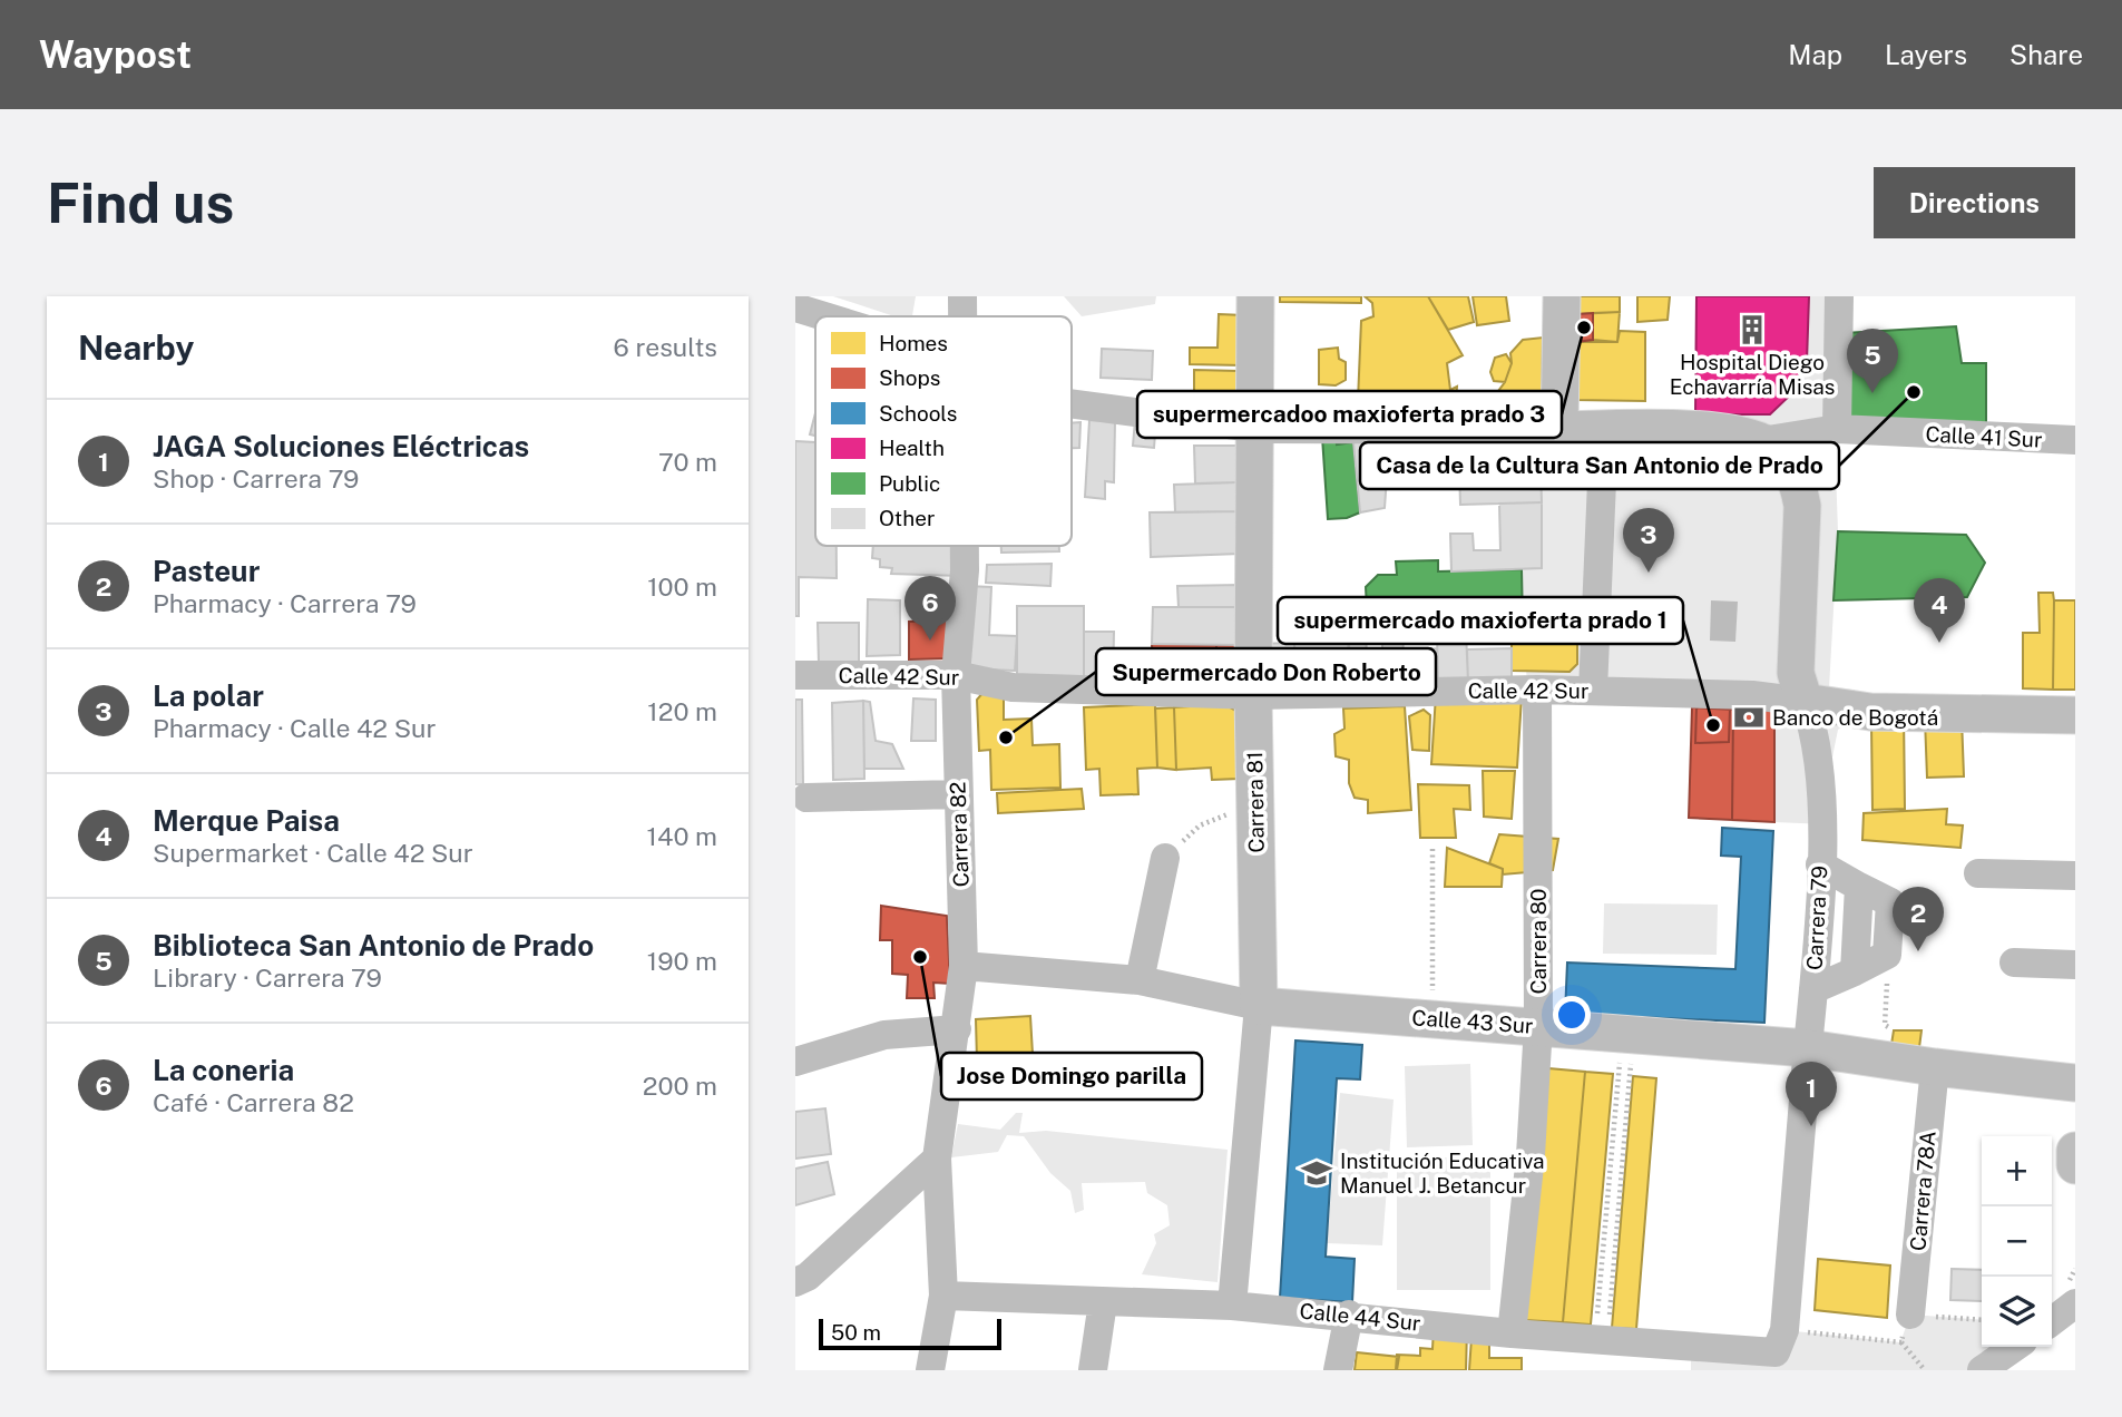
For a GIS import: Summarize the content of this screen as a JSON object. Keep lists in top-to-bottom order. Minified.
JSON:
{"streets":{"main road":["Calle 41 Sur","Calle 42 Sur","Carrera 81","Carrera 79","Calle 43 Sur"],"street":["Carrera 82","Carrera 80","Carrera 78A","Calle 44 Sur"]},"crossings":[["Calle 41 Sur","Carrera 81"],["Calle 41 Sur","Carrera 79"],["Calle 42 Sur","Carrera 81"],["Calle 42 Sur","Carrera 82"],["Calle 42 Sur","Carrera 79"],["Calle 42 Sur","Carrera 80"],["Carrera 81","Calle 43 Sur"],["Carrera 81","Calle 44 Sur"],["Carrera 82","Calle 43 Sur"],["Carrera 82","Calle 44 Sur"],["Carrera 79","Calle 43 Sur"],["Carrera 79","Calle 44 Sur"],["Carrera 80","Calle 43 Sur"],["Carrera 80","Calle 44 Sur"],["Calle 43 Sur","Carrera 78A"]],"places":{"other":["supermercadoo maxioferta prado 3","Casa de la Cultura San Antonio de Prado","supermercado maxioferta prado 1","Supermercado Don Roberto","Jose Domingo parilla"],"building":["Hospital Diego Echavarría Misas"],"bank":["Banco de Bogotá"],"school or university":["Institución Educativa Manuel J. Betancur"]},"legend":["Homes","Shops","Schools","Health","Public","Other"],"scale_bar":"50 m","page":{"header":"Waypost","nav":["Map","Layers","Share"],"buttons":"Directions","title":"Find us","heading":["Nearby","6 results"],"pins":["5","3","6","4","2","1"],"list":[{"mark":"1","name":"JAGA Soluciones Eléctricas","note":"Shop · Carrera 79","value":"70 m"},{"mark":"2","name":"Pasteur","note":"Pharmacy · Carrera 79","value":"100 m"},{"mark":"3","name":"La polar","note":"Pharmacy · Calle 42 Sur","value":"120 m"},{"mark":"4","name":"Merque Paisa","note":"Supermarket · Calle 42 Sur","value":"140 m"},{"mark":"5","name":"Biblioteca San Antonio de Prado","note":"Library · Carrera 79","value":"190 m"},{"mark":"6","name":"La coneria","note":"Café · Carrera 82","value":"200 m"}],"map_buttons":["+","−"],"scale":"50 m"}}
